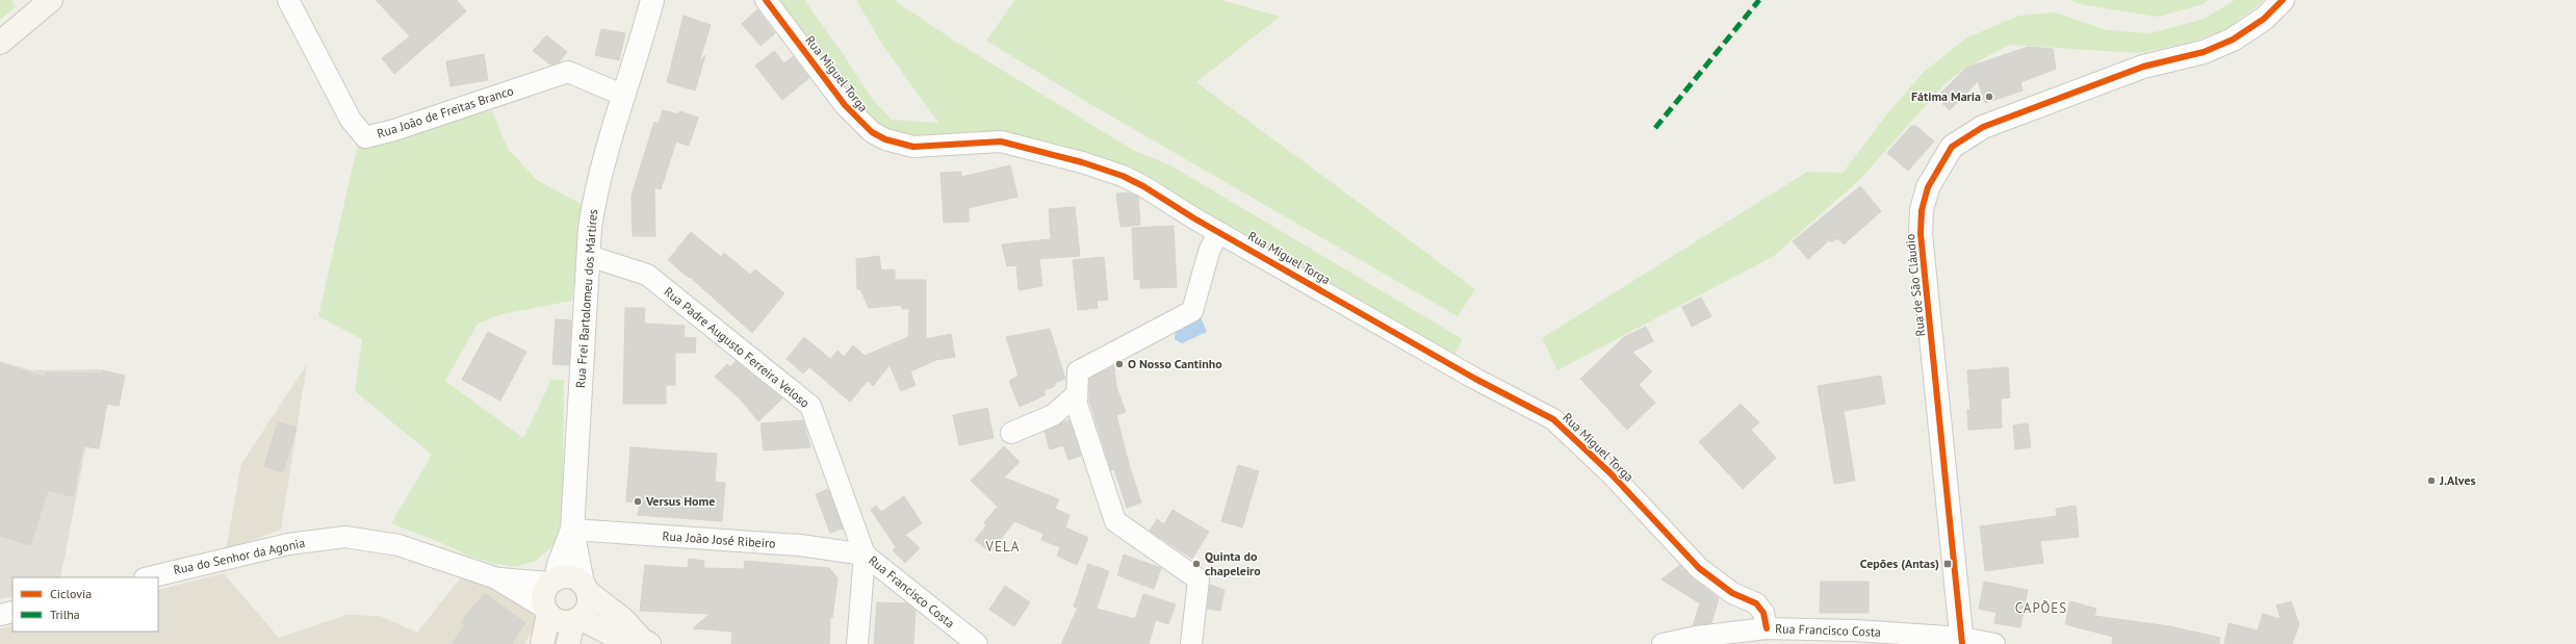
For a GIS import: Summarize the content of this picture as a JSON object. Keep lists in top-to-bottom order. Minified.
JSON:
{"streets":{"street":["Rua Miguel Torga","Rua João de Freitas Branco","Rua de São Cláudio","Rua Frei Bartolomeu dos Mártires","Rua Padre Augusto Ferreira Veloso","Rua João José Ribeiro","Rua do Senhor da Agonia","Rua Francisco Costa"]},"crossings":[["Rua Miguel Torga","Rua Francisco Costa"],["Rua João de Freitas Branco","Rua Frei Bartolomeu dos Mártires"],["Rua de São Cláudio","Rua Francisco Costa"],["Rua Frei Bartolomeu dos Mártires","Rua Padre Augusto Ferreira Veloso"],["Rua Frei Bartolomeu dos Mártires","Rua João José Ribeiro"],["Rua Frei Bartolomeu dos Mártires","Rua do Senhor da Agonia"],["Rua Padre Augusto Ferreira Veloso","Rua João José Ribeiro"],["Rua Padre Augusto Ferreira Veloso","Rua Francisco Costa"],["Rua João José Ribeiro","Rua Francisco Costa"]],"districts":["VELA","CAPÕES"],"places":{"other":["Fátima Maria","O Nosso Cantinho","J.Alves","Versus Home","Quinta do chapeleiro"],"transit":["Cepões (Antas)"]},"legend":["Ciclovia","Trilha"]}
